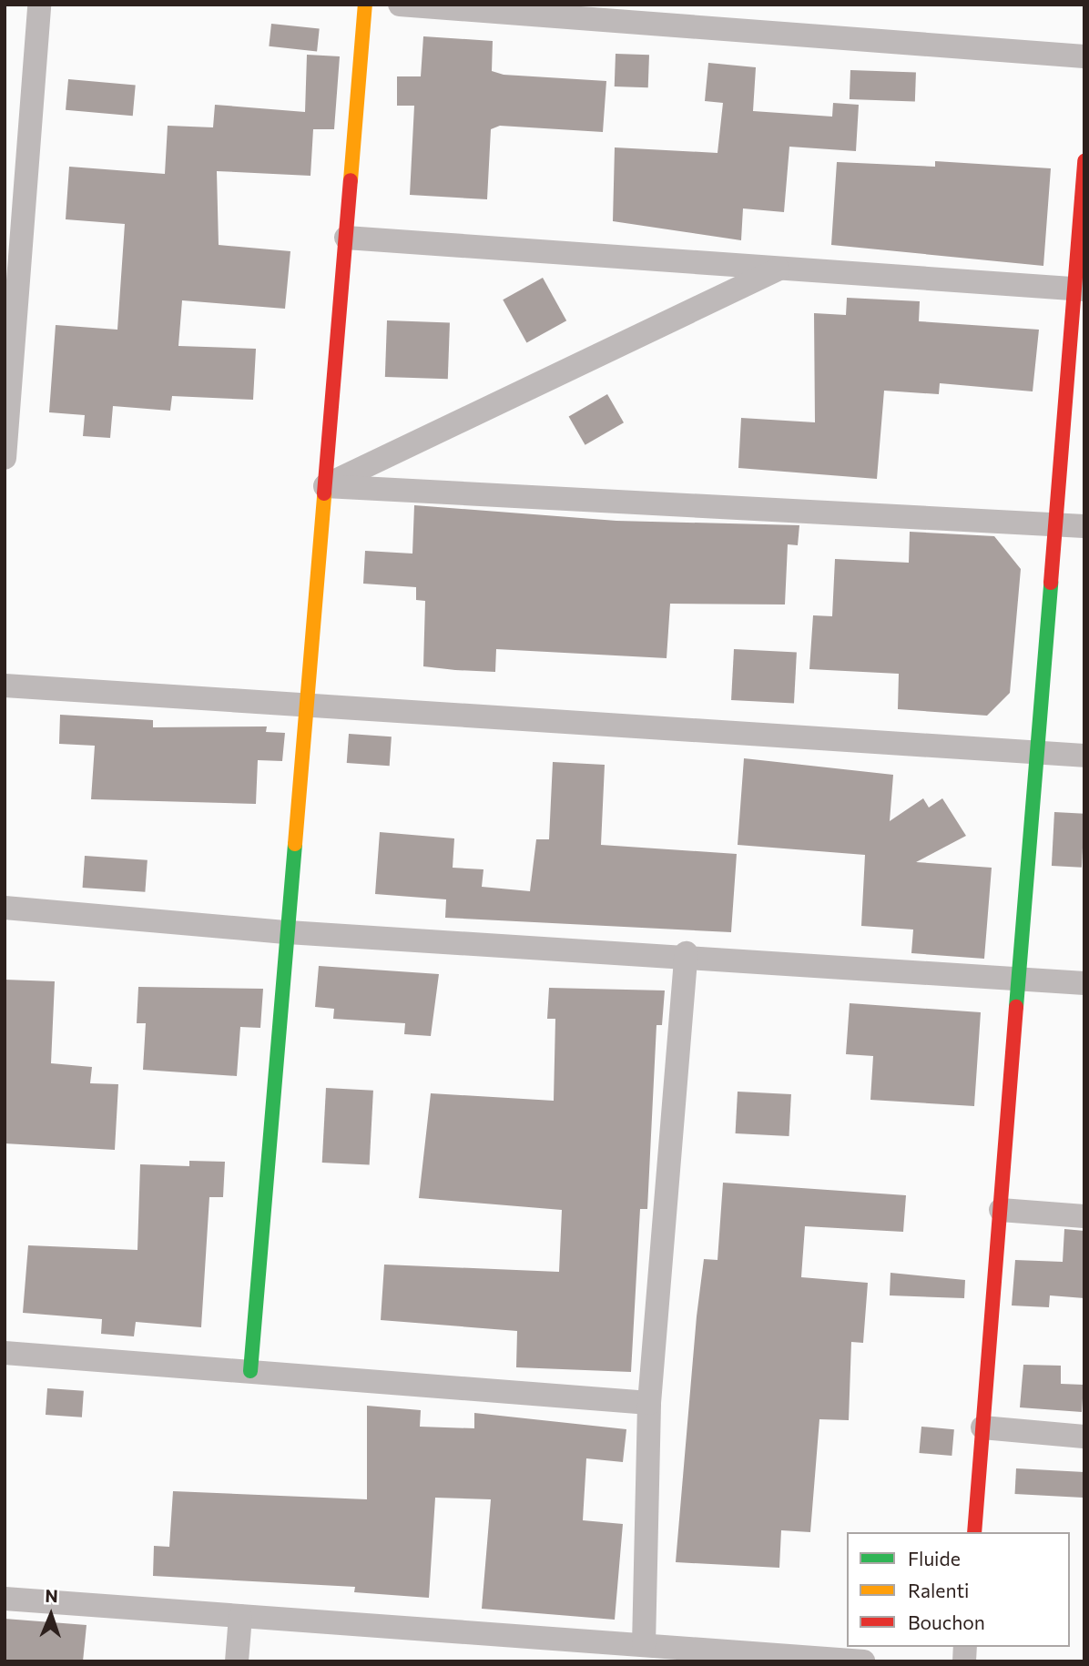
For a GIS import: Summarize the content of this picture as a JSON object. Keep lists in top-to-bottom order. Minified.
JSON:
{"legend":["Fluide","Ralenti","Bouchon"],"north":"top"}
